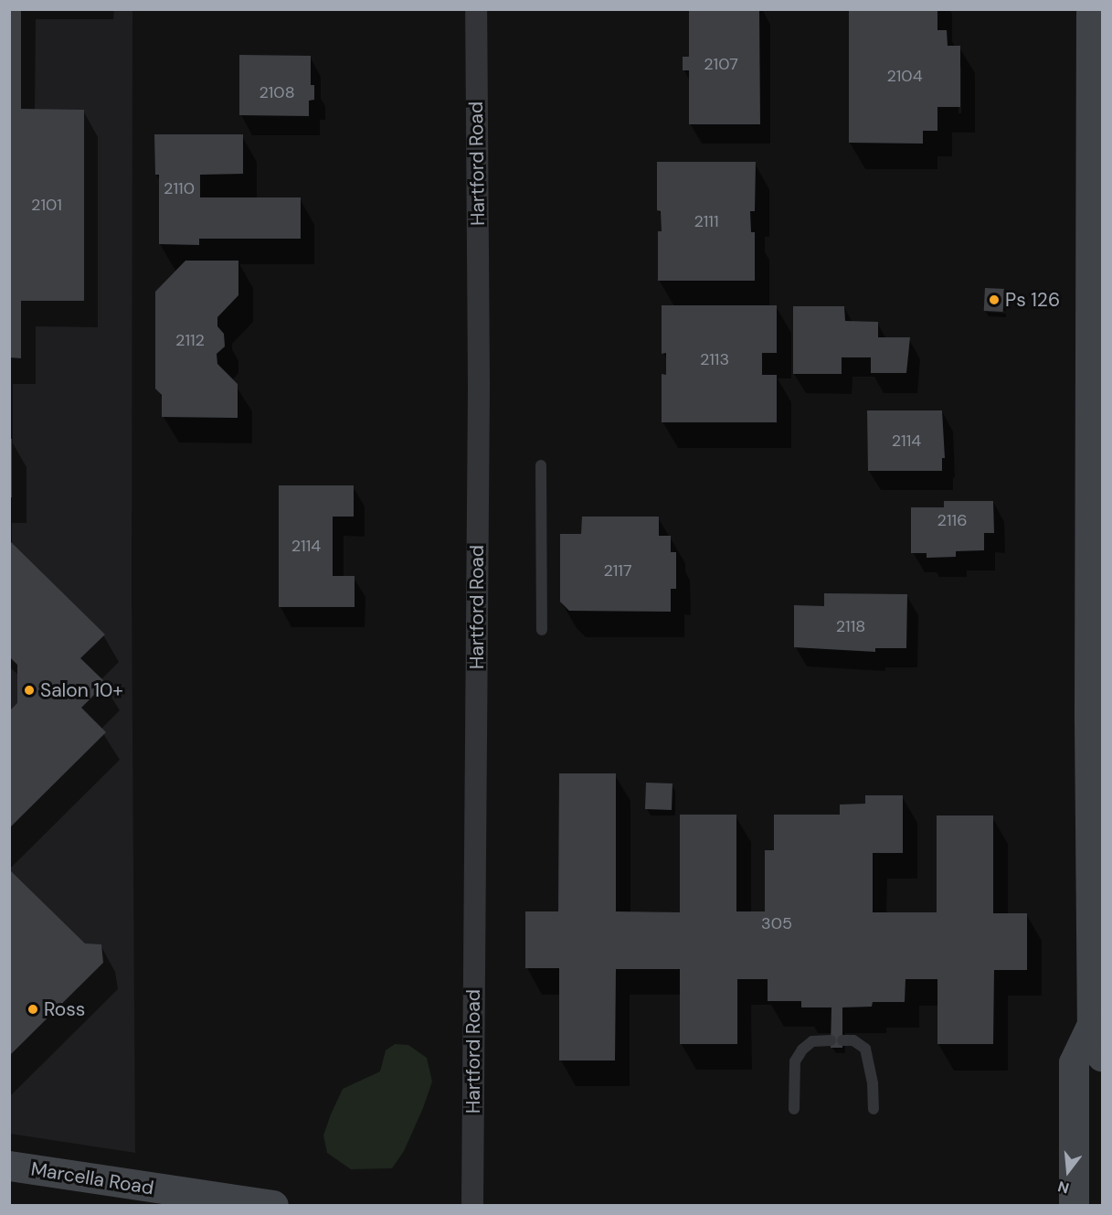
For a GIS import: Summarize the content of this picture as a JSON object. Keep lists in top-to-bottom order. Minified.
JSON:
{"streets":{"street":["Hartford Road","Marcella Road"]},"places":["Ps 126","Salon 10+","Ross"],"house_numbers":["2107","2104","2108","2110","2101","2111","2112","2113","2114","2116","2114","2117","2118","305"],"north":"bottom"}
